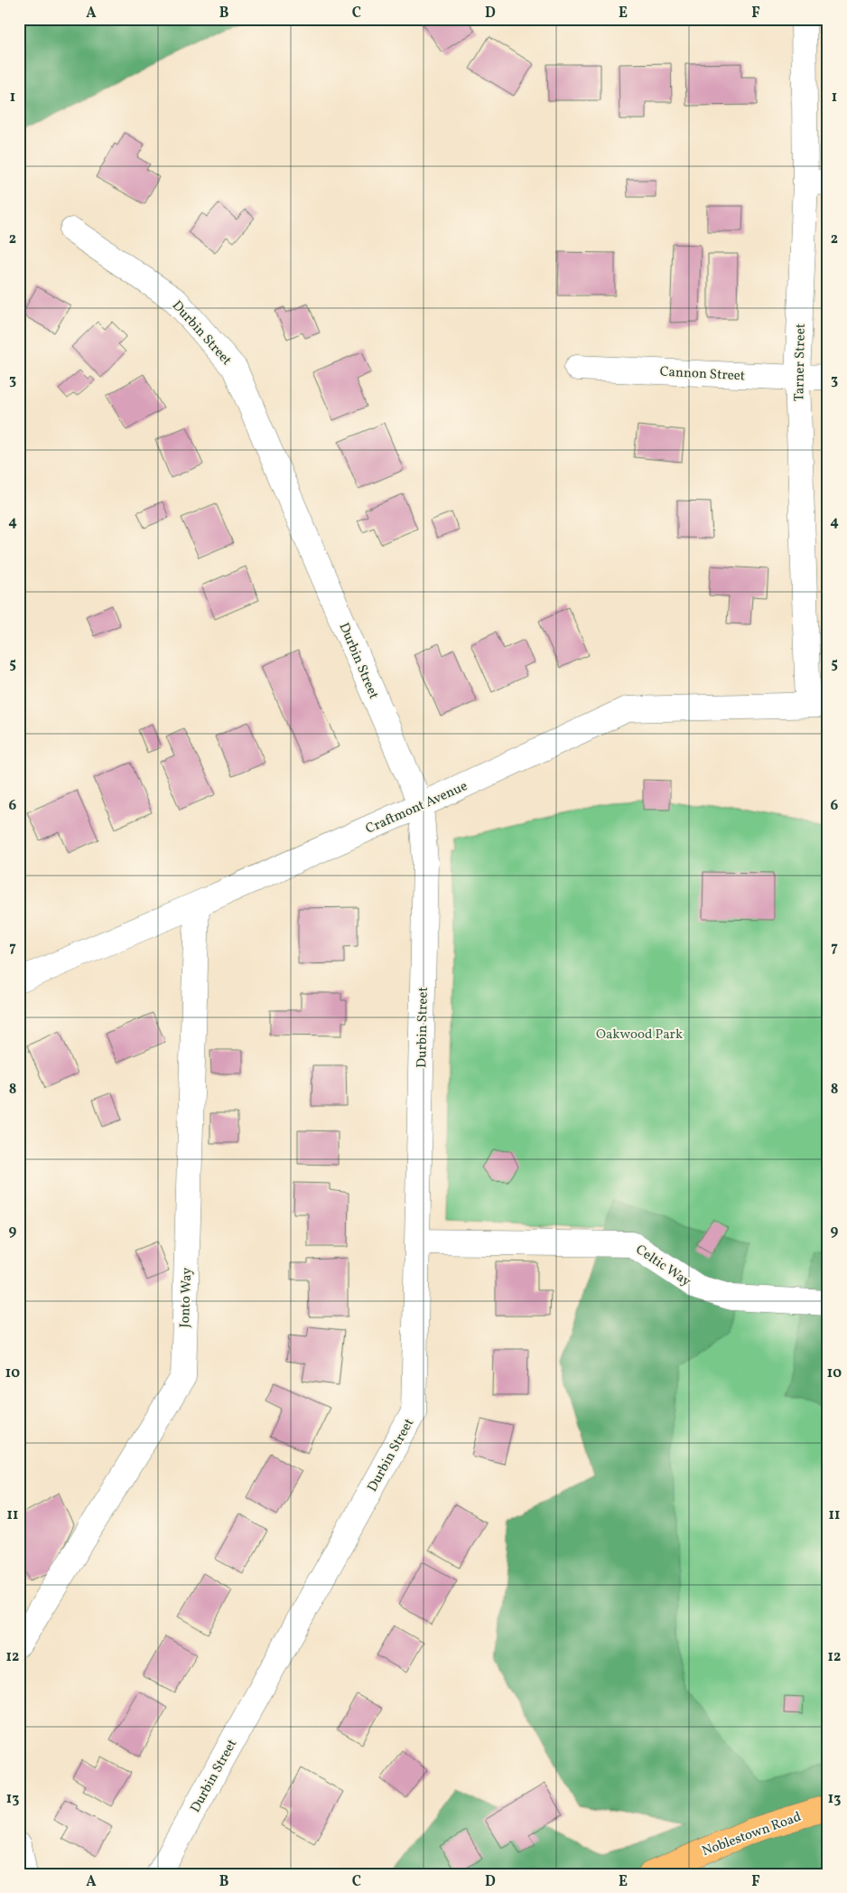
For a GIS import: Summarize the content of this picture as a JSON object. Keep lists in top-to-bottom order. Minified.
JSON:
{"streets":{"main road":["Noblestown Road"],"street":["Durbin Street","Tarner Street","Cannon Street","Craftmont Avenue","Celtic Way","Jonto Way"]},"crossings":[["Durbin Street","Craftmont Avenue"],["Durbin Street","Celtic Way"],["Tarner Street","Cannon Street"],["Tarner Street","Craftmont Avenue"],["Craftmont Avenue","Jonto Way"]],"parks":["Oakwood Park"],"grid":{"columns":["A","B","C","D","E","F"],"rows":["1","2","3","4","5","6","7","8","9","10","11","12","13"]}}
